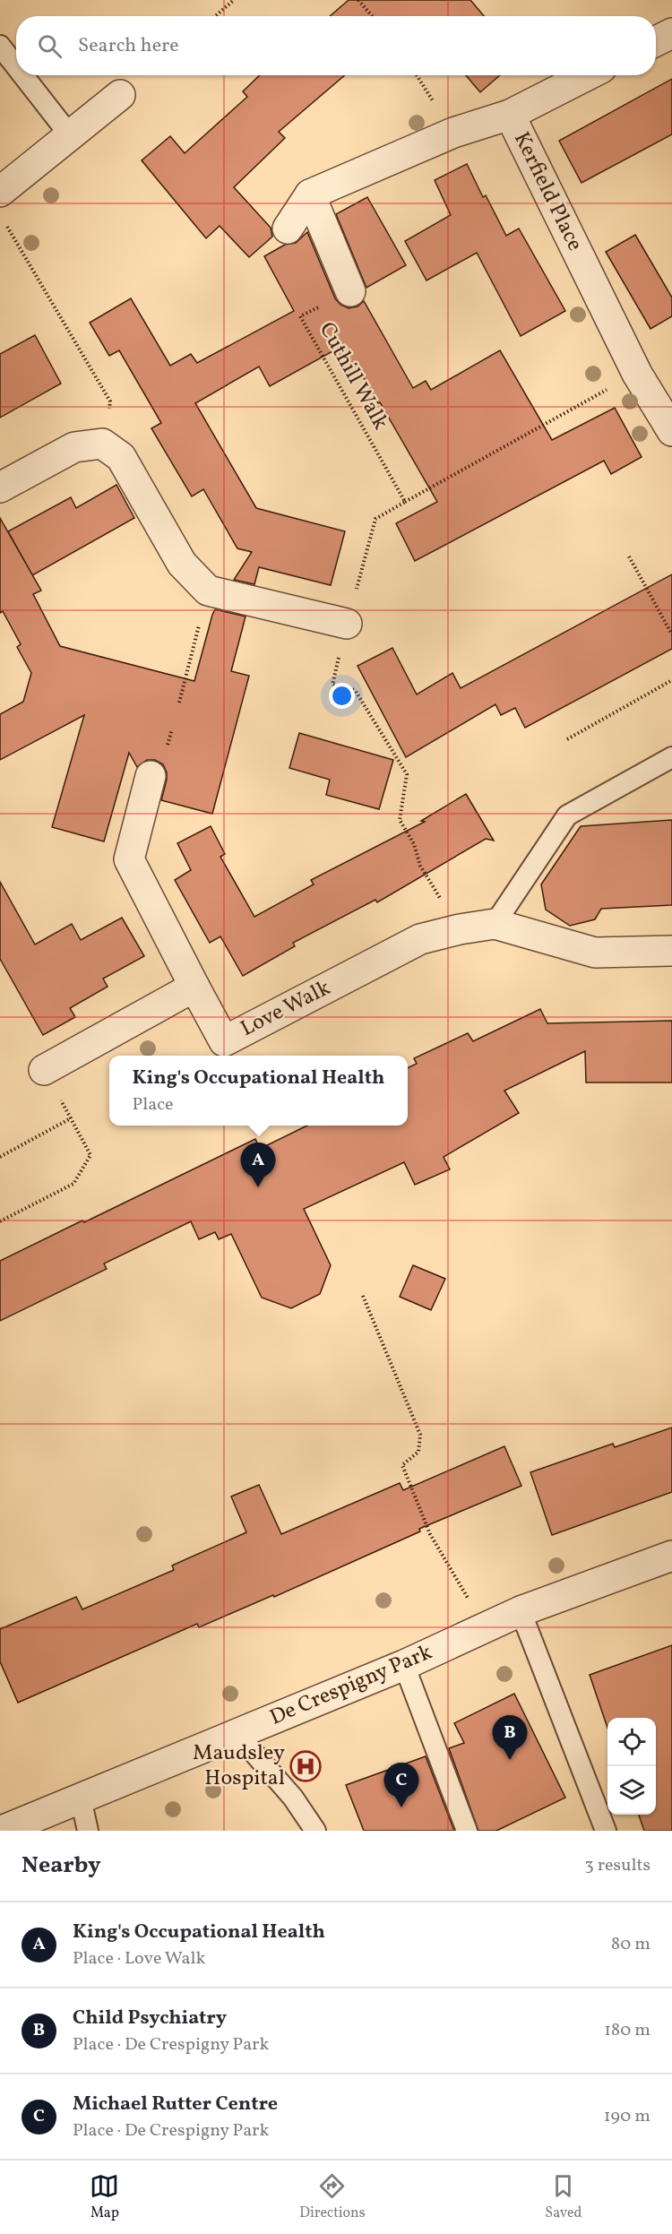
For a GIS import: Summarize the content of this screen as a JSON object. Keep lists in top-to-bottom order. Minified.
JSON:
{"streets":{"street":["Kerfield Place","Love Walk","De Crespigny Park"],"path":["Cuthill Walk"]},"places":{"hospital":["Maudsley Hospital"]},"page":{"search":"Search here","popup":["King's Occupational Health","Place"],"pins":["A","B","C"],"heading":["Nearby","3 results"],"list":[{"mark":"A","name":"King's Occupational Health","note":"Place · Love Walk","value":"80 m"},{"mark":"B","name":"Child Psychiatry","note":"Place · De Crespigny Park","value":"180 m"},{"mark":"C","name":"Michael Rutter Centre","note":"Place · De Crespigny Park","value":"190 m"}],"nav":["Map","Directions","Saved"]}}
